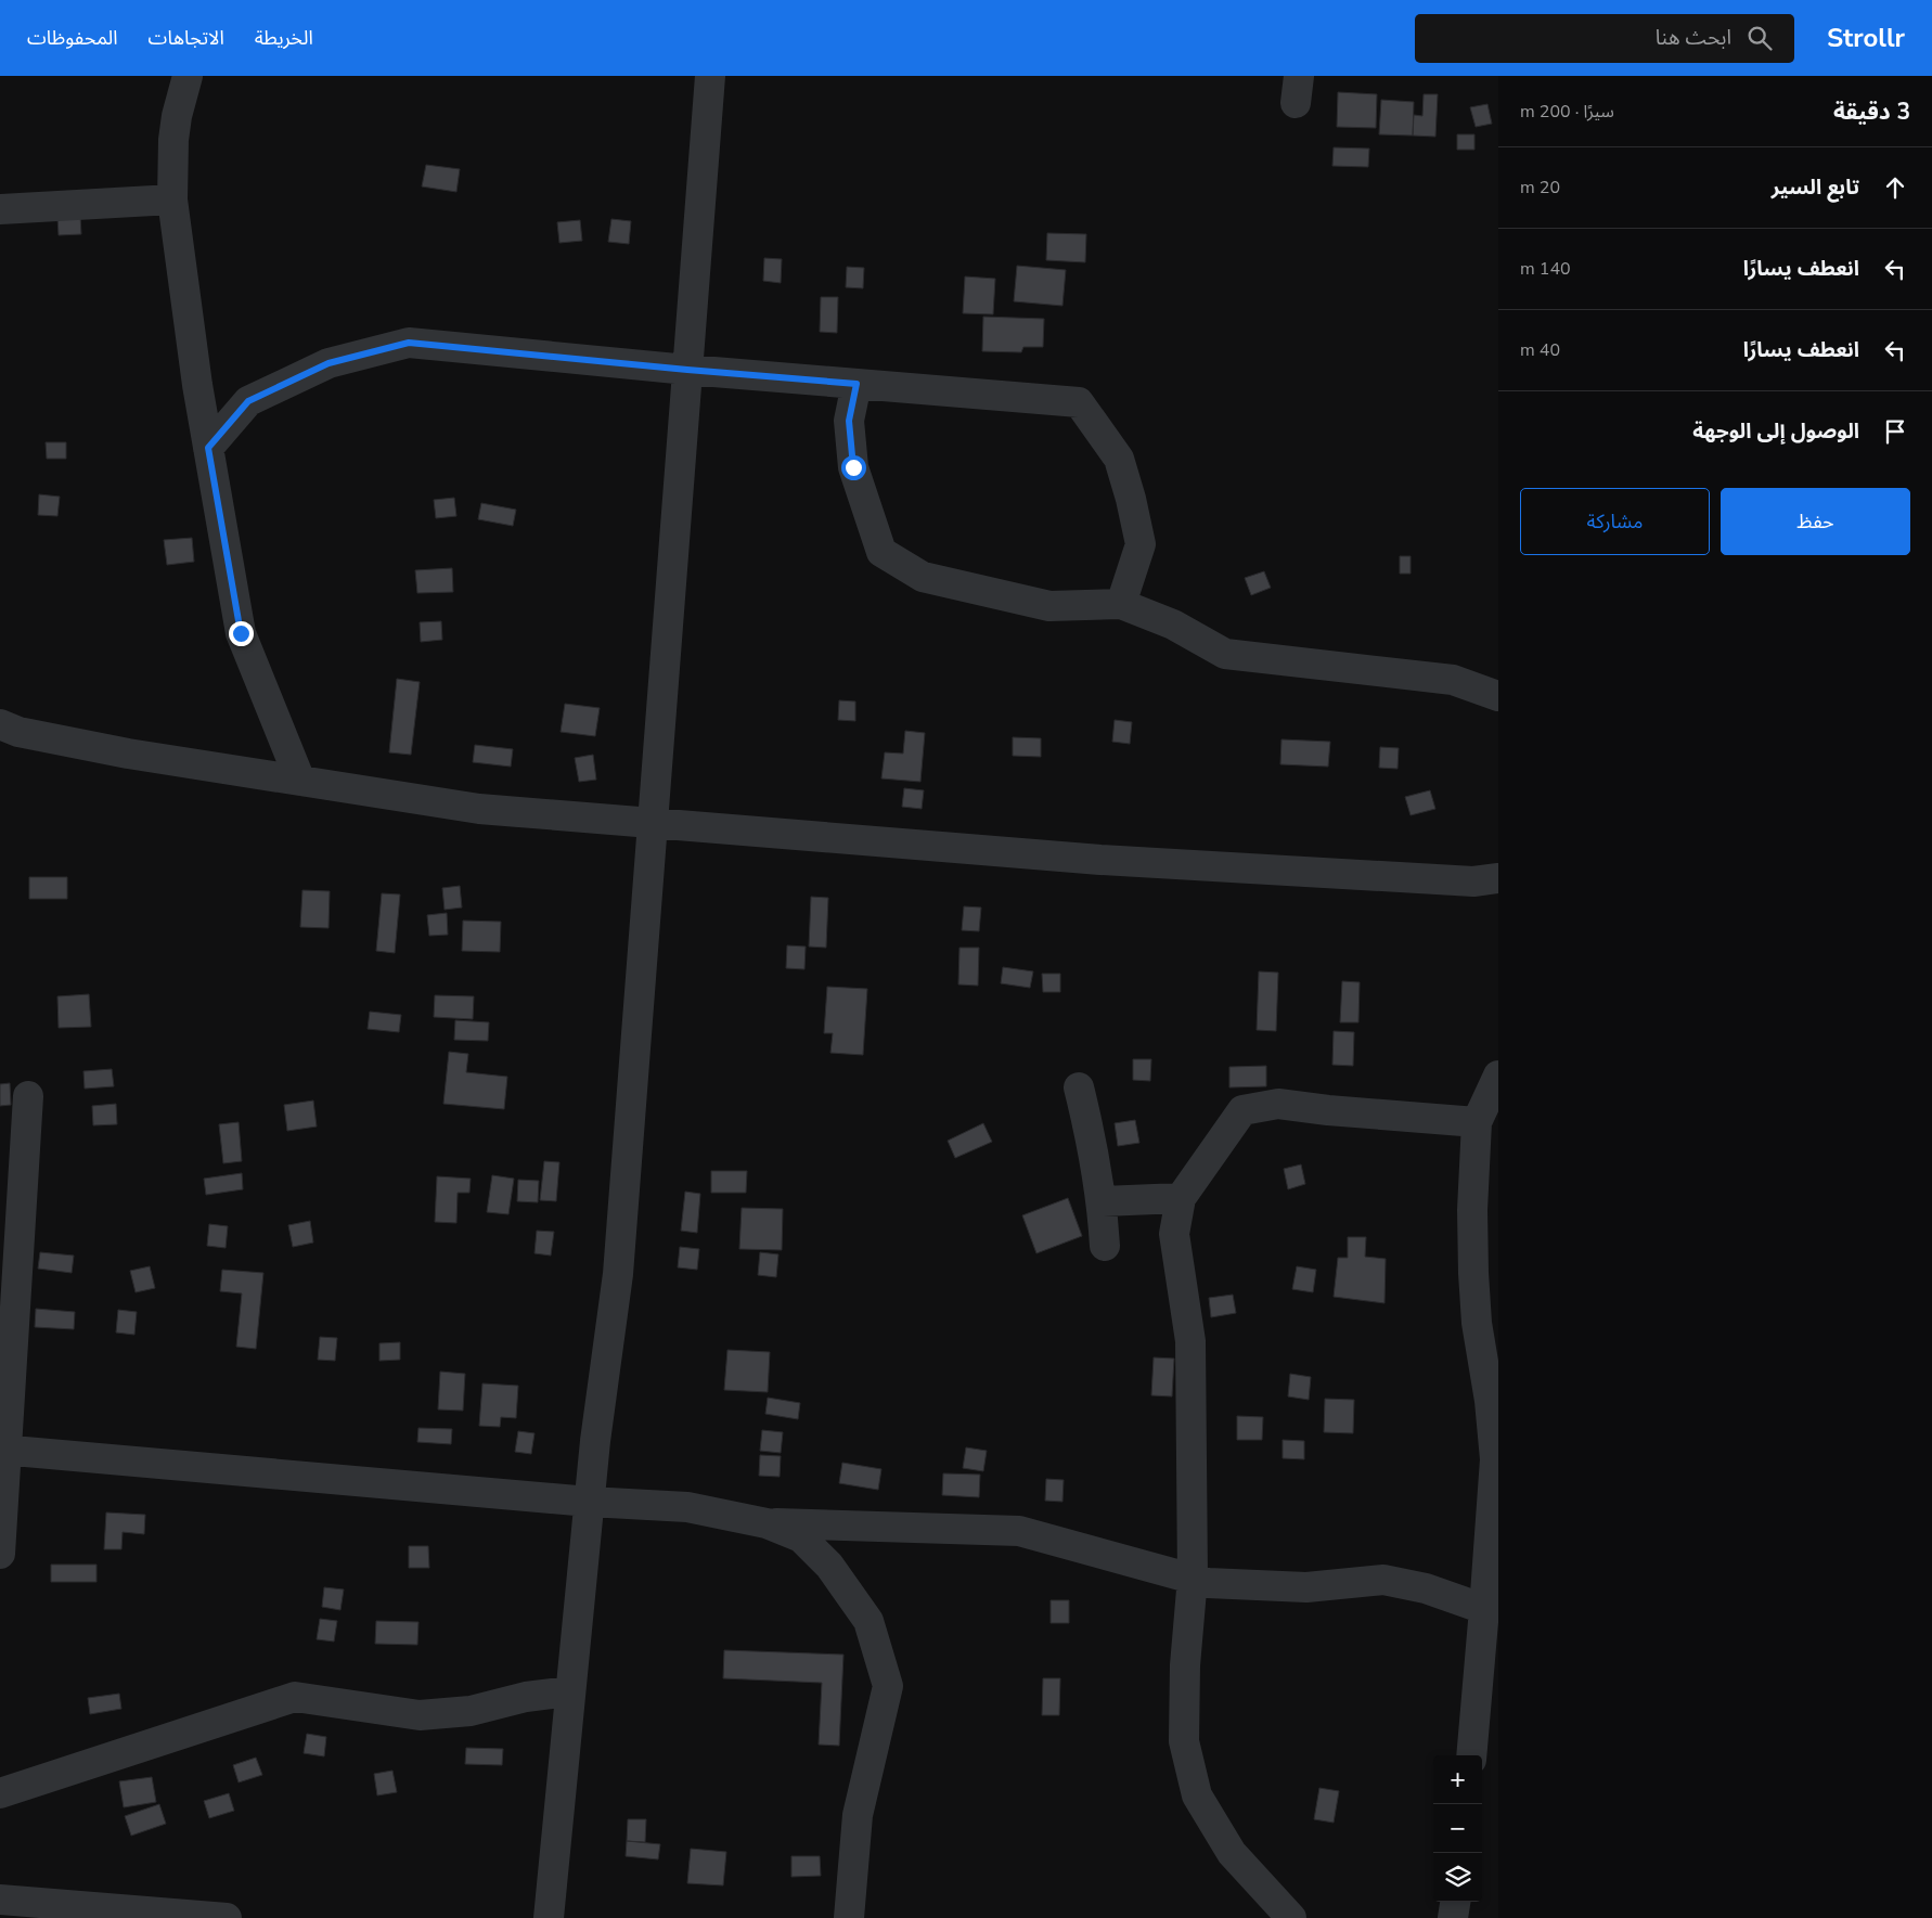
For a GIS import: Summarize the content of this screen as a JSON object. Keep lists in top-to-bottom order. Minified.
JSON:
{"page":{"header":"Strollr","search":"ابحث هنا","nav":["الخريطة","الاتجاهات","المحفوظات"],"heading":["3 دقيقة","سيرًا · 200 m"],"list":[["تابع السير","20 m"],["انعطف يسارًا","140 m"],["انعطف يسارًا","40 m"],"الوصول إلى الوجهة"],"buttons":["حفظ","مشاركة"],"map_buttons":["+","−"]}}
